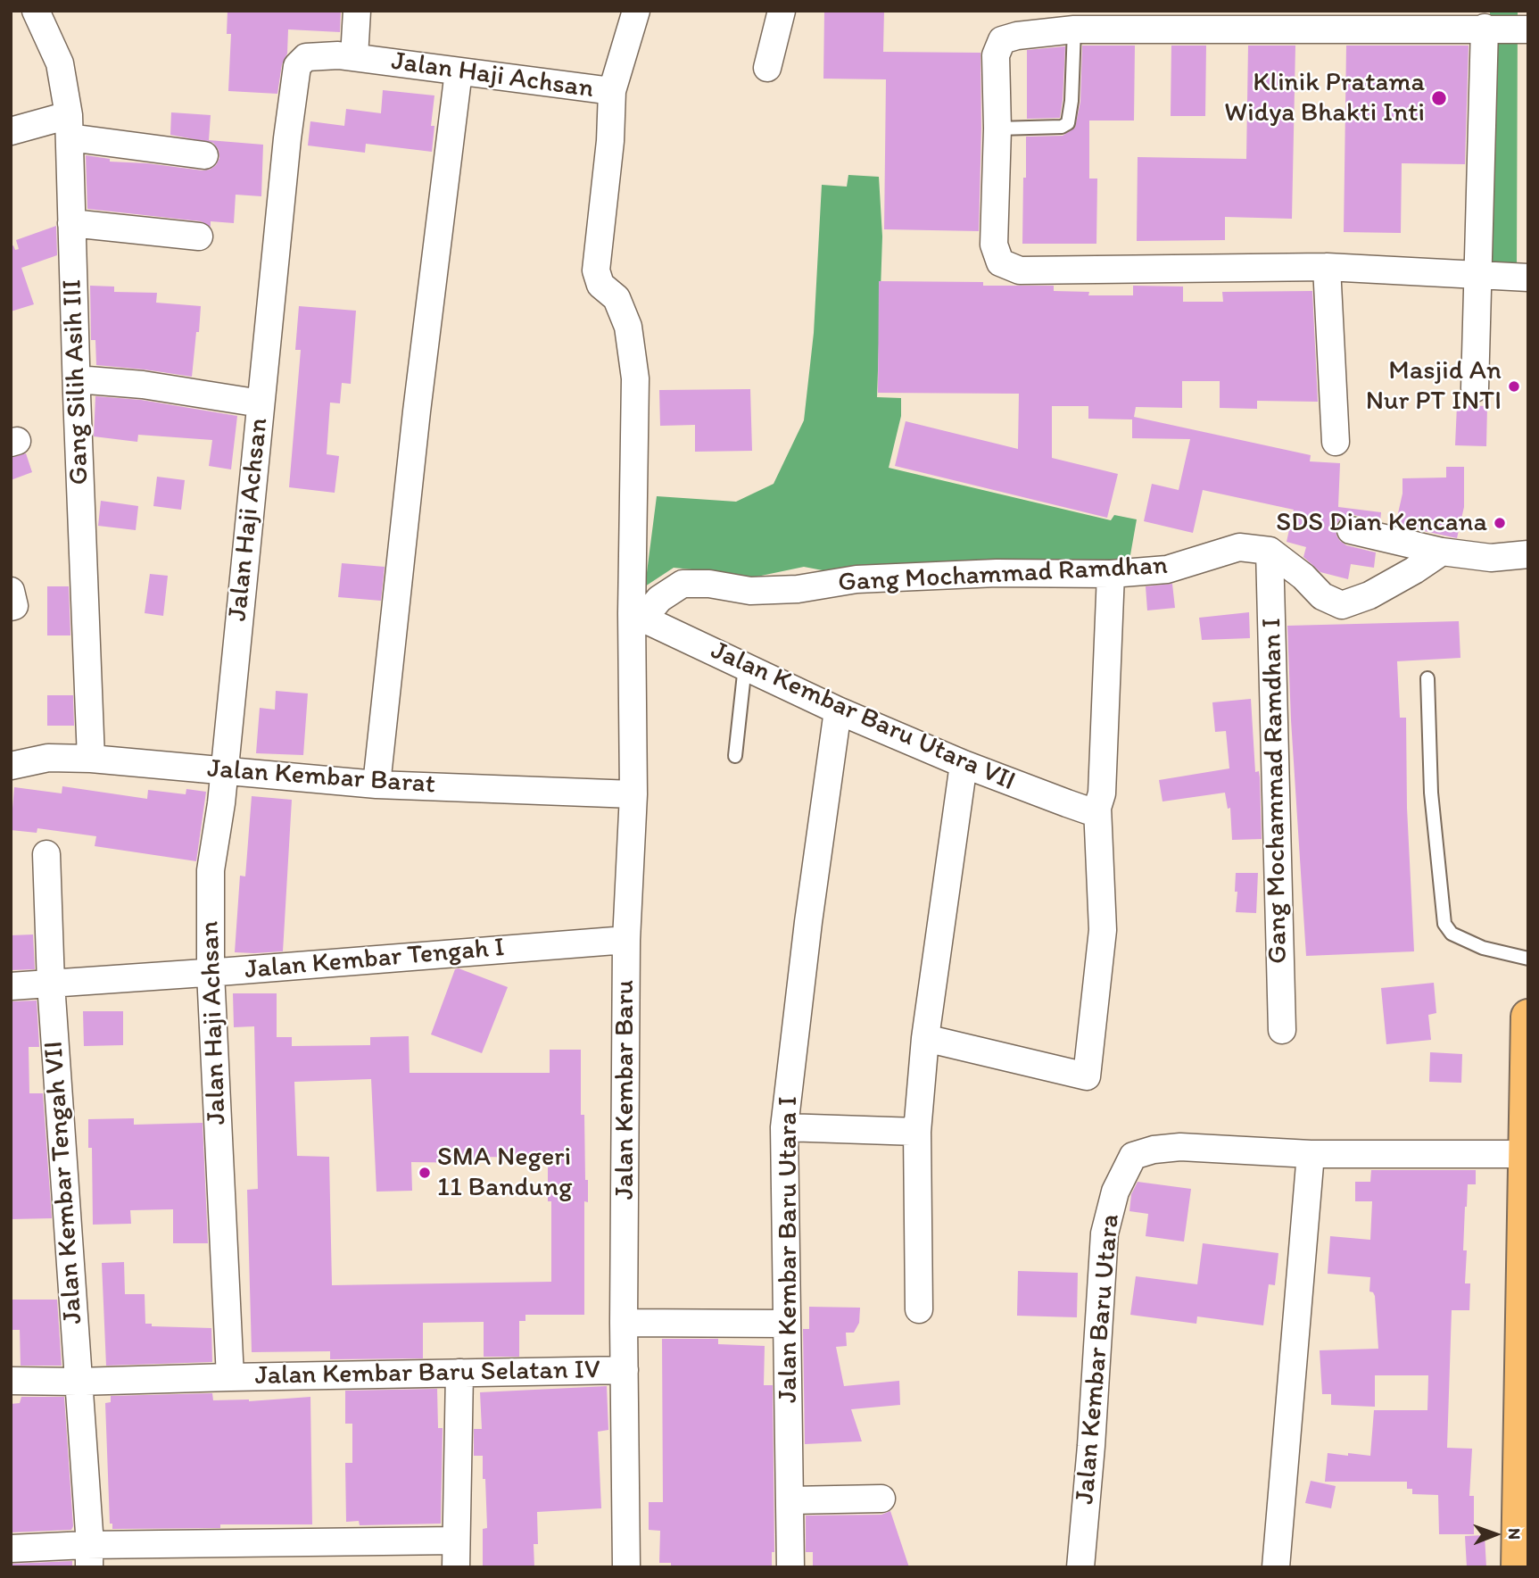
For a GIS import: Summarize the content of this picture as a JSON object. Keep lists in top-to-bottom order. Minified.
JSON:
{"streets":{"street":["Jalan Haji Achsan","Gang Silih Asih III","Gang Mochammad Ramdhan","Jalan Kembar Baru Utara VII","Jalan Kembar Barat","Gang Mochammad Ramdhan I","Jalan Kembar Tengah I","Jalan Kembar Baru","Jalan Kembar Tengah VII","Jalan Kembar Baru Utara I","Jalan Kembar Baru Utara","Jalan Kembar Baru Selatan IV"]},"crossings":[["Jalan Haji Achsan","Jalan Kembar Barat"],["Jalan Haji Achsan","Jalan Kembar Tengah I"],["Jalan Haji Achsan","Jalan Kembar Baru"],["Jalan Haji Achsan","Jalan Kembar Baru Selatan IV"],["Gang Silih Asih III","Jalan Kembar Barat"],["Gang Mochammad Ramdhan","Jalan Kembar Baru Utara VII"],["Gang Mochammad Ramdhan","Gang Mochammad Ramdhan I"],["Gang Mochammad Ramdhan","Jalan Kembar Baru"],["Jalan Kembar Baru Utara VII","Jalan Kembar Baru"],["Jalan Kembar Baru Utara VII","Jalan Kembar Baru Utara I"],["Jalan Kembar Barat","Jalan Kembar Baru"],["Jalan Kembar Tengah I","Jalan Kembar Baru"],["Jalan Kembar Tengah I","Jalan Kembar Tengah VII"],["Jalan Kembar Baru","Jalan Kembar Baru Selatan IV"],["Jalan Kembar Tengah VII","Jalan Kembar Baru Selatan IV"]],"places":["Klinik Pratama Widya Bhakti Inti","Masjid An Nur PT INTI","SDS Dian Kencana","SMA Negeri 11 Bandung"],"north":"right"}
